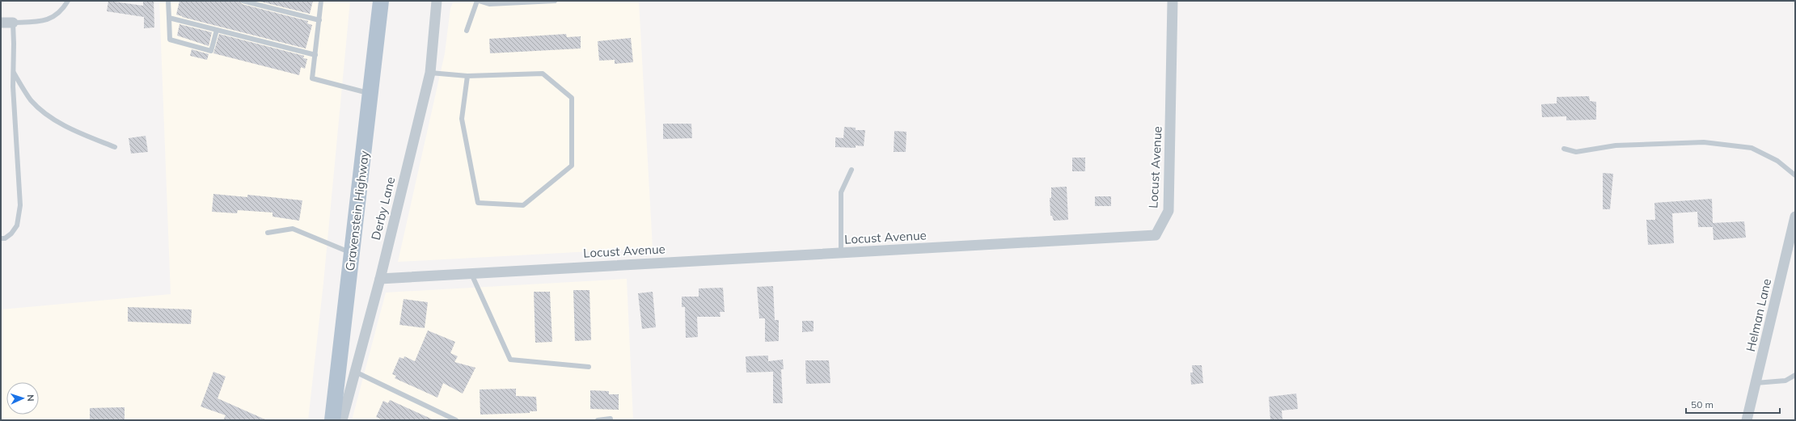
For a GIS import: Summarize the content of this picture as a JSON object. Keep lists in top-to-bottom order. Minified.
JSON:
{"streets":{"main road":["Gravenstein Highway"],"street":["Locust Avenue","Derby Lane","Helman Lane"]},"crossings":[["Locust Avenue","Derby Lane"]],"scale_bar":"50 m","north":"right"}
